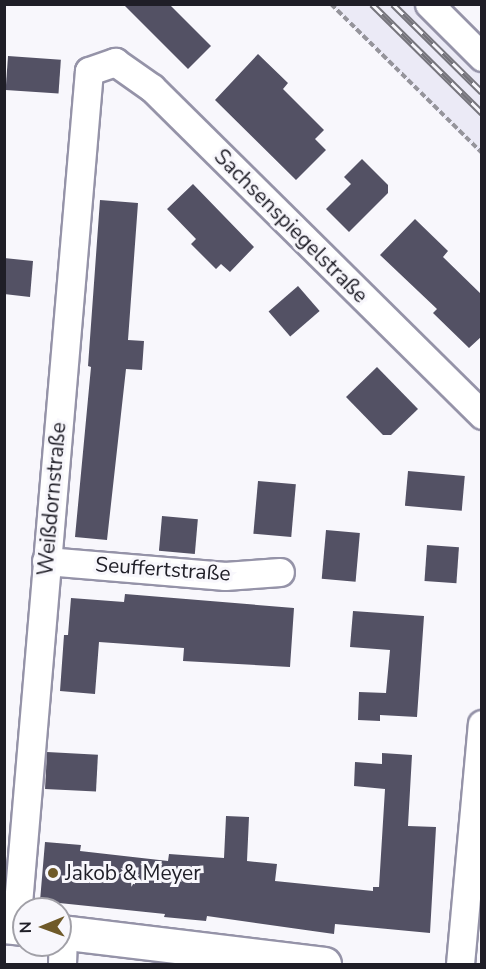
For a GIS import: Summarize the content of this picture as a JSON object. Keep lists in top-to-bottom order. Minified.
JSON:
{"streets":{"street":["Sachsenspiegelstraße","Weißdornstraße","Seuffertstraße"]},"crossings":[["Sachsenspiegelstraße","Weißdornstraße"],["Weißdornstraße","Seuffertstraße"]],"places":["Jakob & Meyer"],"north":"left"}
